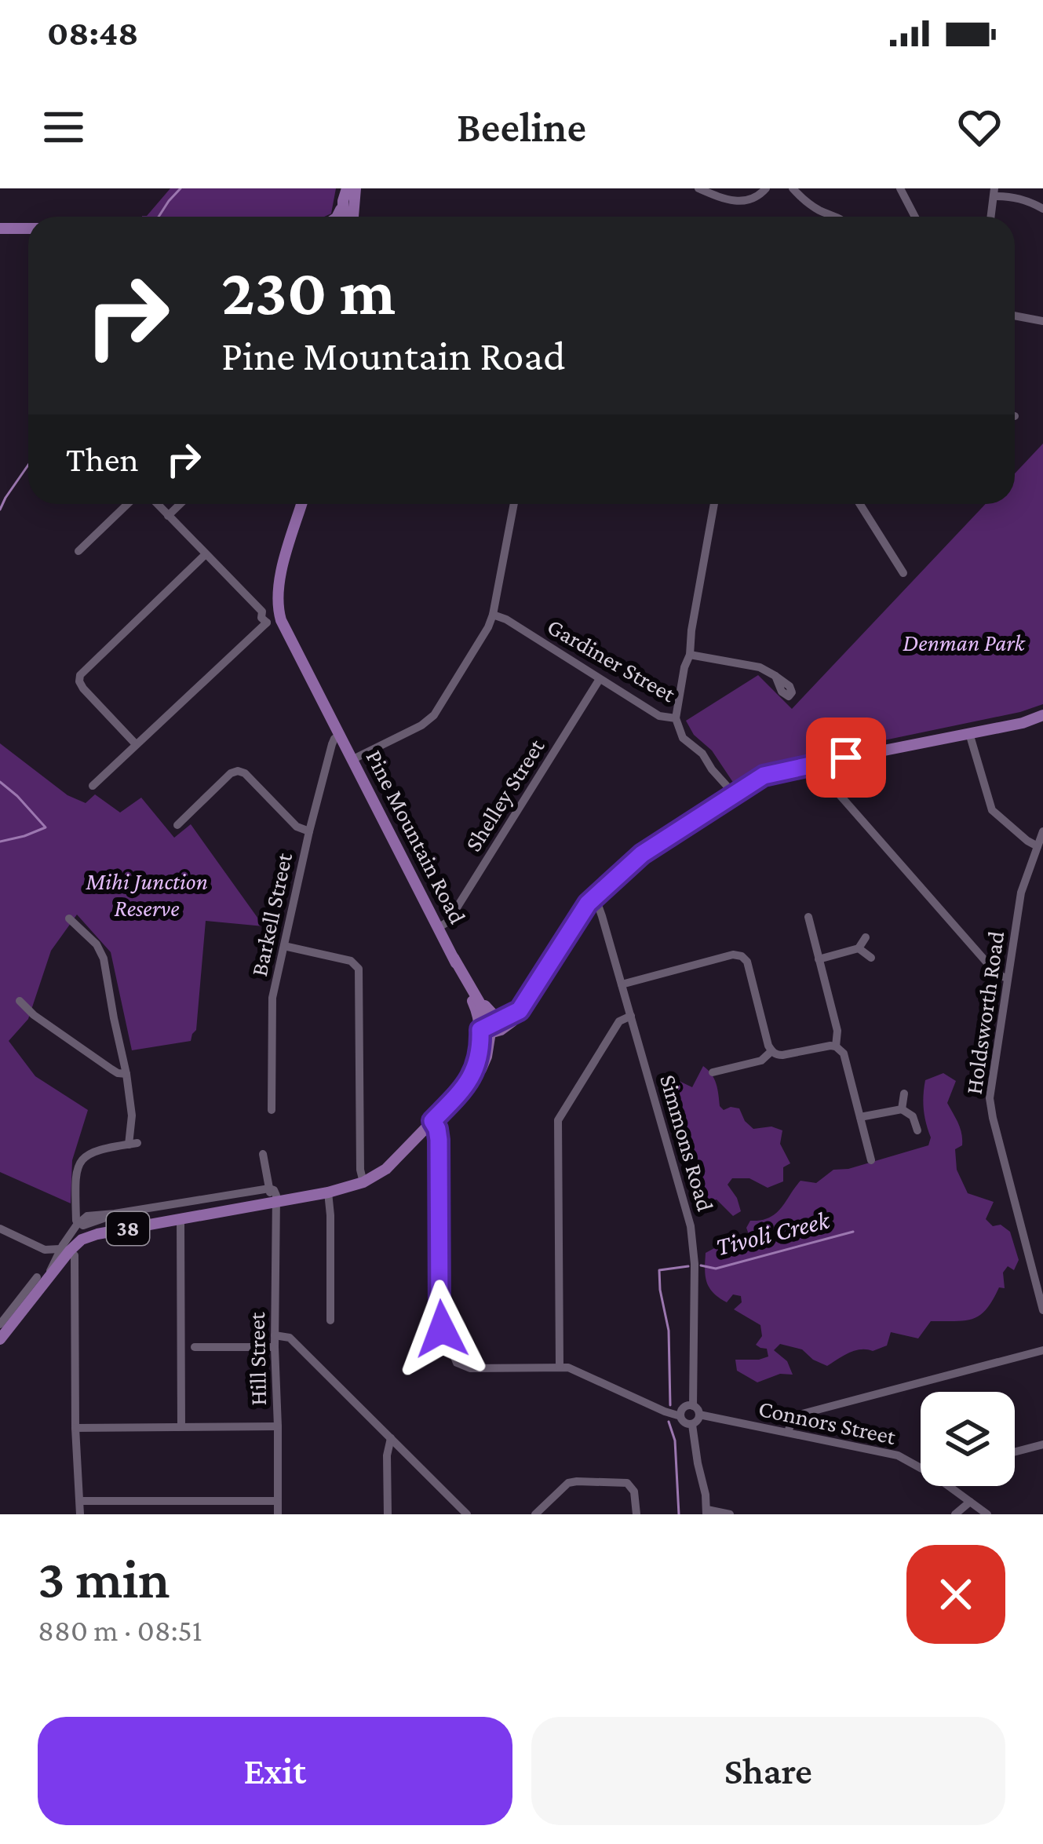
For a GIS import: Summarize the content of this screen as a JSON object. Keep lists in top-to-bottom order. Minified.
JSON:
{"streets":{"main road":["Pine Mountain Road","38"],"street":["Gardiner Street","Shelley Street","Barkell Street","Holdsworth Road","Simmons Road","Hill Street","Connors Street"]},"crossings":[["Gardiner Street","Shelley Street"],["Shelley Street","Pine Mountain Road"],["Pine Mountain Road","Barkell Street"],["Pine Mountain Road","38"],["38","Hill Street"]],"water":["Tivoli Creek"],"parks":["Denman Park","Mihi Junction Reserve"],"page":{"status":"08:48","header":"Beeline","turn":["230 m","Pine Mountain Road"],"then":"Then","heading":["3 min","880 m · 08:51"],"buttons":["Exit","Share"]}}
